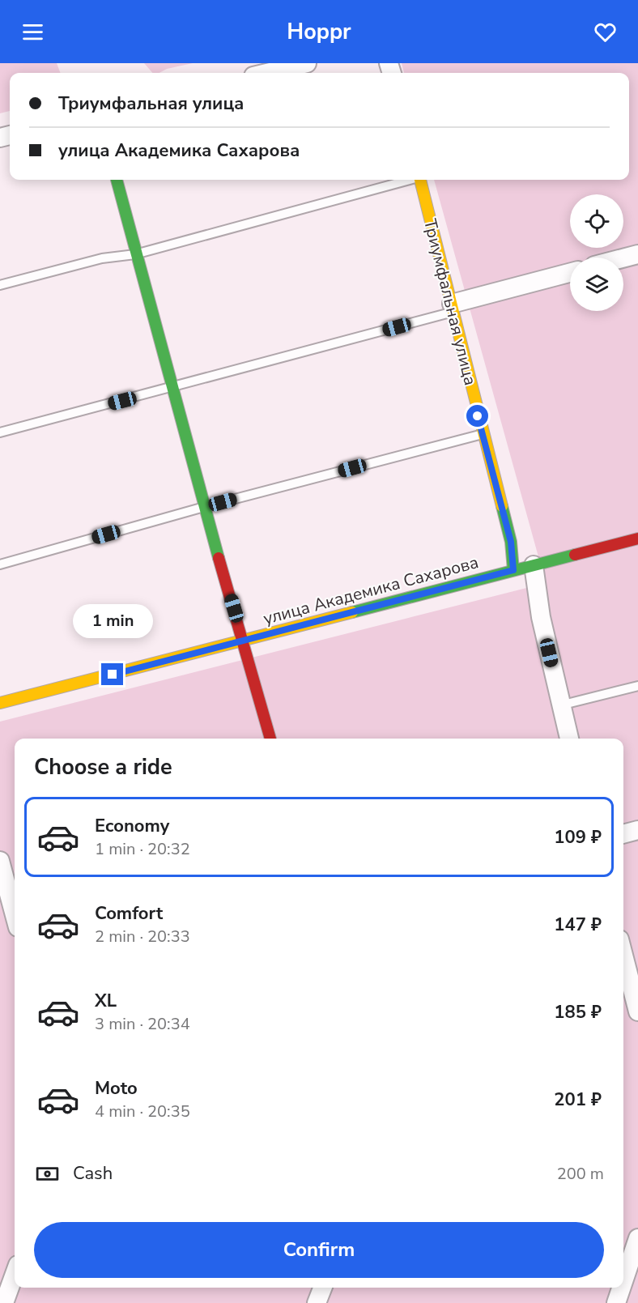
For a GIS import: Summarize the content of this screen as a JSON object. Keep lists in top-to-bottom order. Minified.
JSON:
{"streets":{"street":["Триумфальная улица","улица Академика Сахарова"]},"crossings":[["Триумфальная улица","улица Академика Сахарова"]],"page":{"header":"Hoppr","banner":["Триумфальная улица","улица Академика Сахарова"],"bubble":"1 min","heading":"Choose a ride","list":[{"name":"Economy","note":"1 min · 20:32","value":"109 ₽"},{"name":"Comfort","note":"2 min · 20:33","value":"147 ₽"},{"name":"XL","note":"3 min · 20:34","value":"185 ₽"},{"name":"Moto","note":"4 min · 20:35","value":"201 ₽"}],"pay":["Cash","200 m"],"buttons":"Confirm"}}
